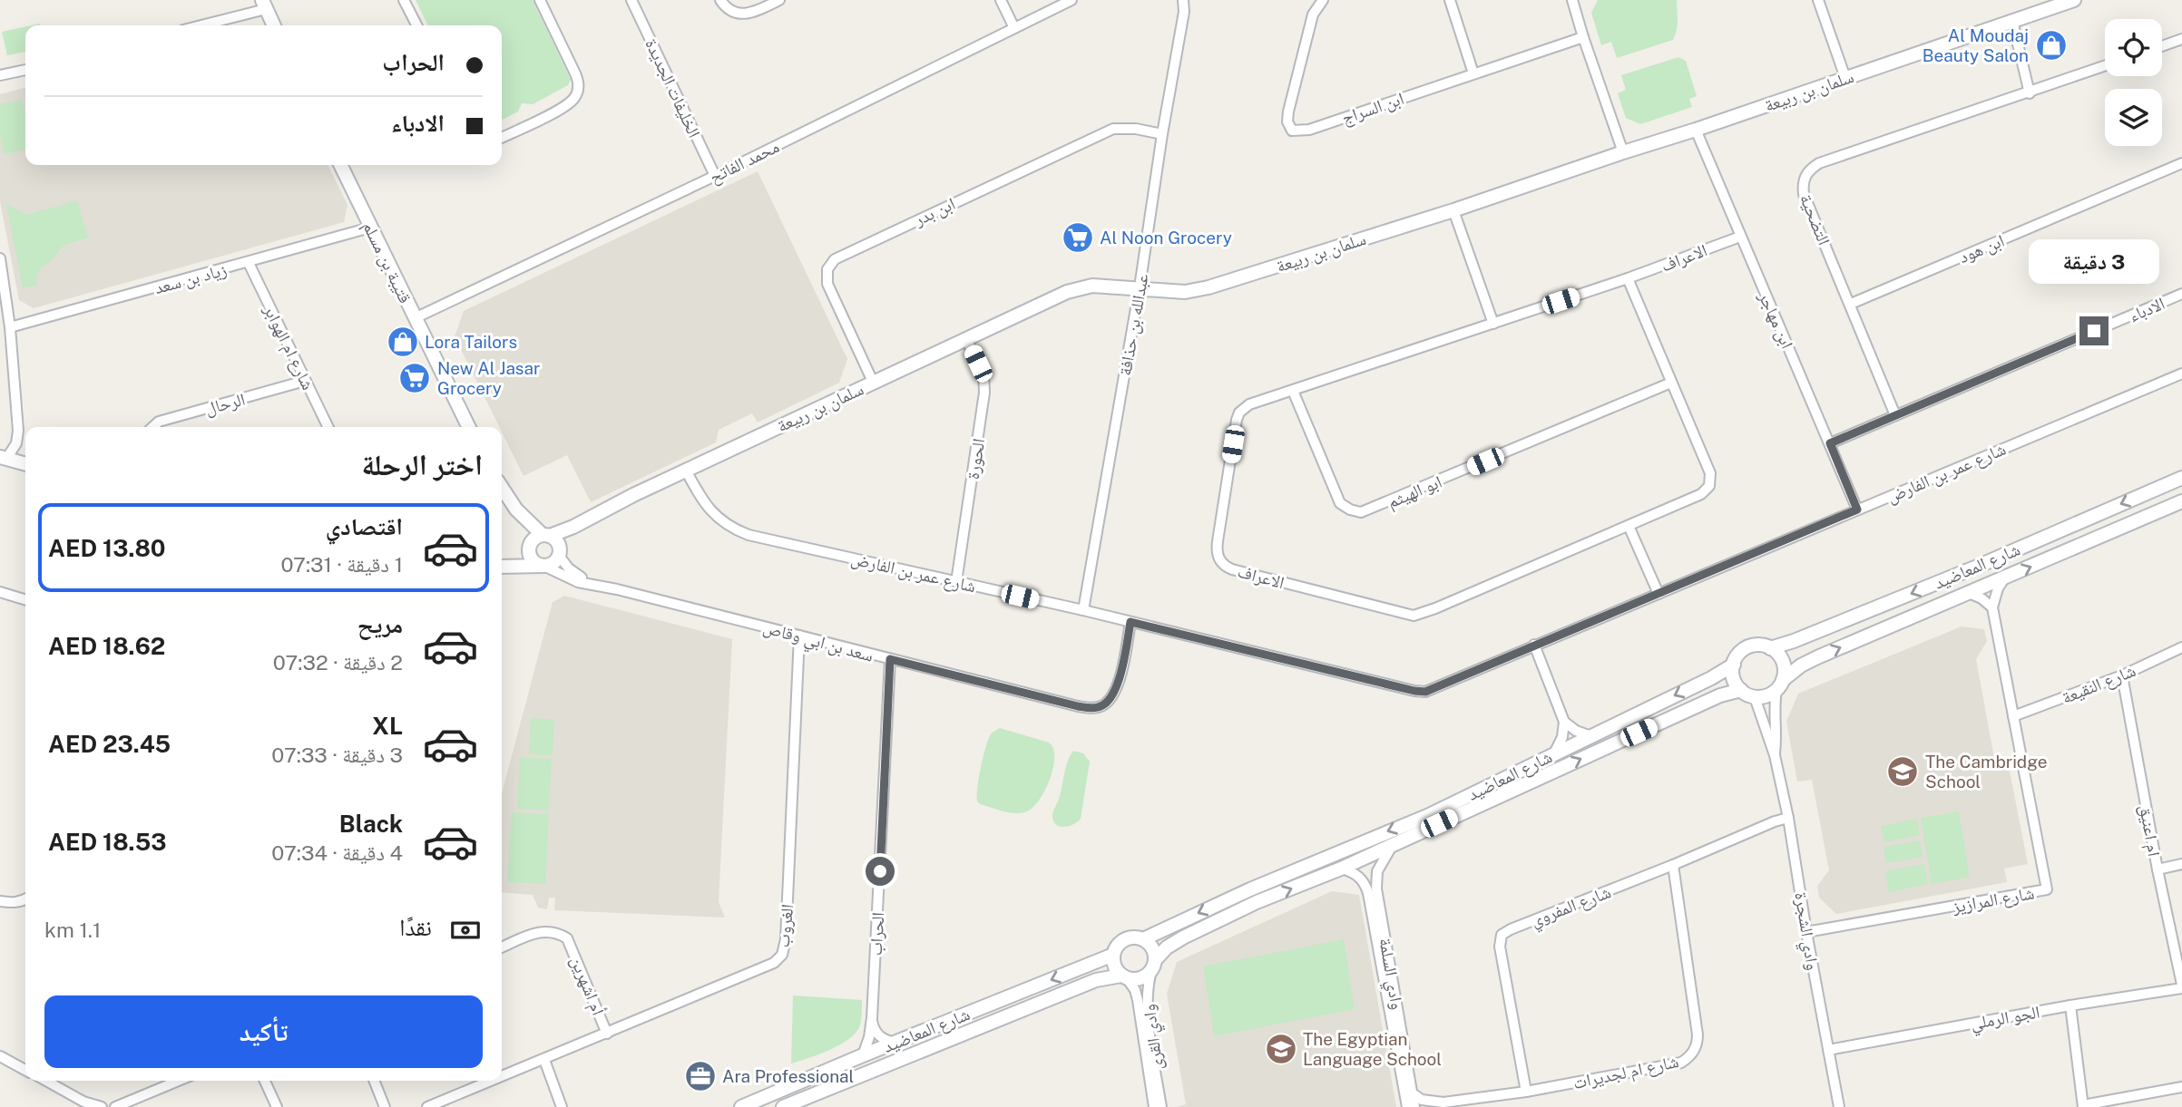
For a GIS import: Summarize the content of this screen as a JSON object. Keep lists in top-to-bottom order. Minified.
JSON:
{"streets":{"street":["الخليفات الجديدة","سلمان بن ربيعة","ابن السراج","محمد الفاتح","ابن بدر","التضحية","ابن هود","الاعراف","قتيبة بن مسلم","زياد بن سعد","الادباء","ابن مهاجر","عبدالله بن حذافة","شارع ام الهوابر","الرحال","الحورة","شارع عمر بن الفارض","ابو الهيثم","شارع المعاضيد","سعد بن ابي وقاص","شارع النقيعة","ام اعنيق","شارع المرازيز","شارع المفروي","الغروب","وادي الشجرة","الحراب","وادي السلمة","أم اشهرين","الجو الرملي","وادي القرى","شارع ام لجديرات"]},"crossings":[["الخليفات الجديدة","محمد الفاتح"],["سلمان بن ربيعة","ابن بدر"],["سلمان بن ربيعة","ابن مهاجر"],["سلمان بن ربيعة","عبدالله بن حذافة"],["سلمان بن ربيعة","الحورة"],["سلمان بن ربيعة","شارع عمر بن الفارض"],["سلمان بن ربيعة","سعد بن ابي وقاص"],["محمد الفاتح","قتيبة بن مسلم"],["ابن بدر","عبدالله بن حذافة"],["التضحية","ابن هود"],["التضحية","الادباء"],["الاعراف","ابن مهاجر"],["الاعراف","ابو الهيثم"],["قتيبة بن مسلم","زياد بن سعد"],["زياد بن سعد","شارع ام الهوابر"],["الادباء","ابن مهاجر"],["ابن مهاجر","شارع عمر بن الفارض"],["عبدالله بن حذافة","شارع عمر بن الفارض"],["شارع ام الهوابر","الرحال"],["الحورة","شارع عمر بن الفارض"],["شارع عمر بن الفارض","سعد بن ابي وقاص"],["شارع المعاضيد","وادي الشجرة"],["شارع المعاضيد","الحراب"],["شارع المعاضيد","وادي السلمة"],["شارع المعاضيد","وادي القرى"],["سعد بن ابي وقاص","الغروب"],["سعد بن ابي وقاص","الحراب"],["شارع النقيعة","ام اعنيق"],["شارع النقيعة","شارع المرازيز"],["ام اعنيق","الجو الرملي"],["شارع المرازيز","وادي الشجرة"],["شارع المفروي","وادي الشجرة"],["شارع المفروي","شارع ام لجديرات"],["الغروب","أم اشهرين"],["وادي الشجرة","الجو الرملي"]],"places":{"shop":["Al Moudaj Beauty Salon","Lora Tailors"],"supermarket":["Al Noon Grocery","New Al Jasar Grocery"],"school or university":["The Cambridge School","The Egyptian Language School"],"office":["Ara Professional"]},"page":{"banner":["الحراب","الادباء"],"bubble":"3 دقيقة","heading":"اختر الرحلة","list":[{"name":"اقتصادي","note":"1 دقيقة · 07:31","value":"AED 13.80"},{"name":"مريح","note":"2 دقيقة · 07:32","value":"AED 18.62"},{"name":"XL","note":"3 دقيقة · 07:33","value":"AED 23.45"},{"name":"Black","note":"4 دقيقة · 07:34","value":"AED 18.53"}],"pay":["نقدًا","1.1 km"],"buttons":"تأكيد"}}
